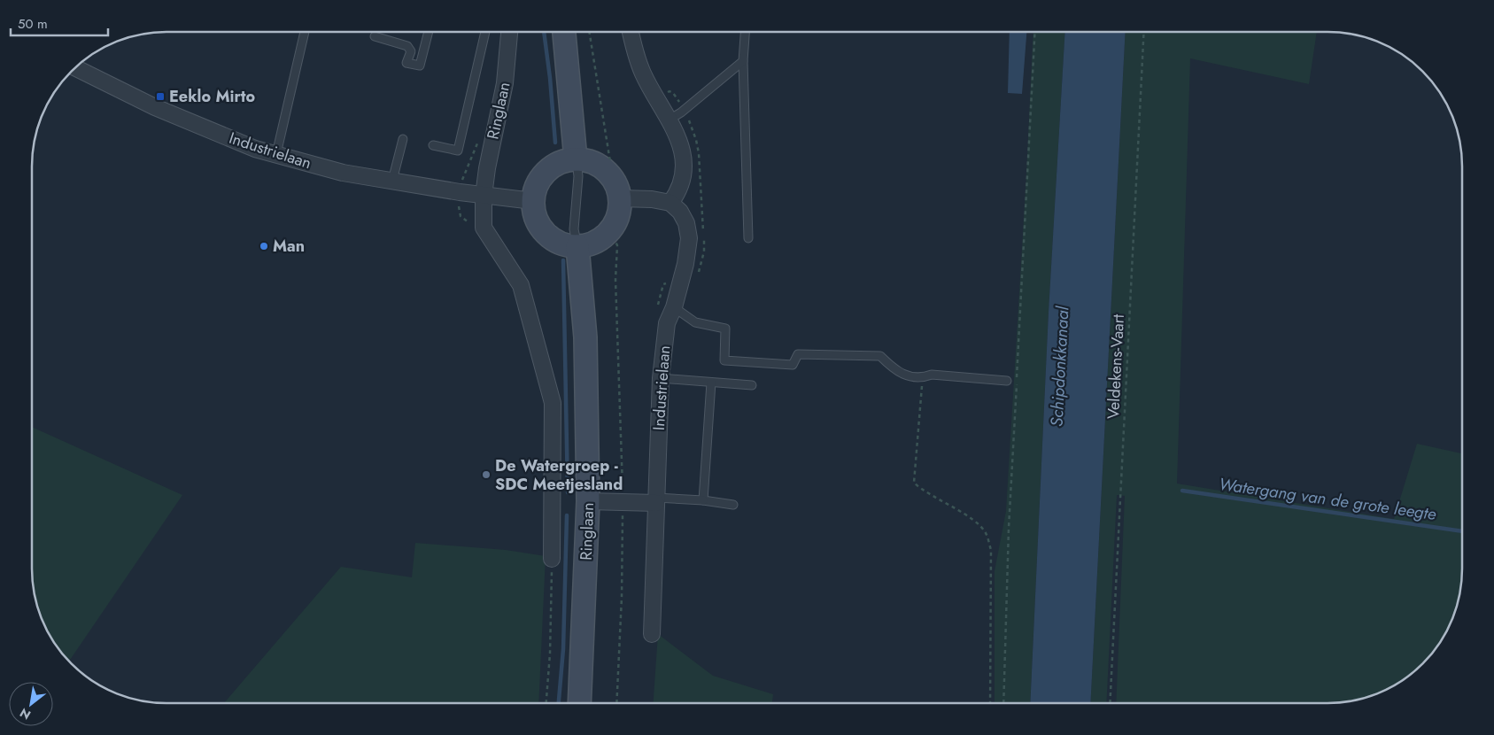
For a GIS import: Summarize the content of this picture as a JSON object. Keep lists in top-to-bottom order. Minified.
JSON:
{"streets":{"main road":["Ringlaan"],"street":["Industrielaan"],"path":["Veldekens-Vaart"]},"crossings":[["Ringlaan","Industrielaan"]],"water":["Schipdonkkanaal","Watergang van de grote leegte"],"places":{"transit":["Eeklo Mirto"],"other":["Man","De Watergroep - SDC Meetjesland"]},"scale_bar":"50 m","north":"bottom left"}
